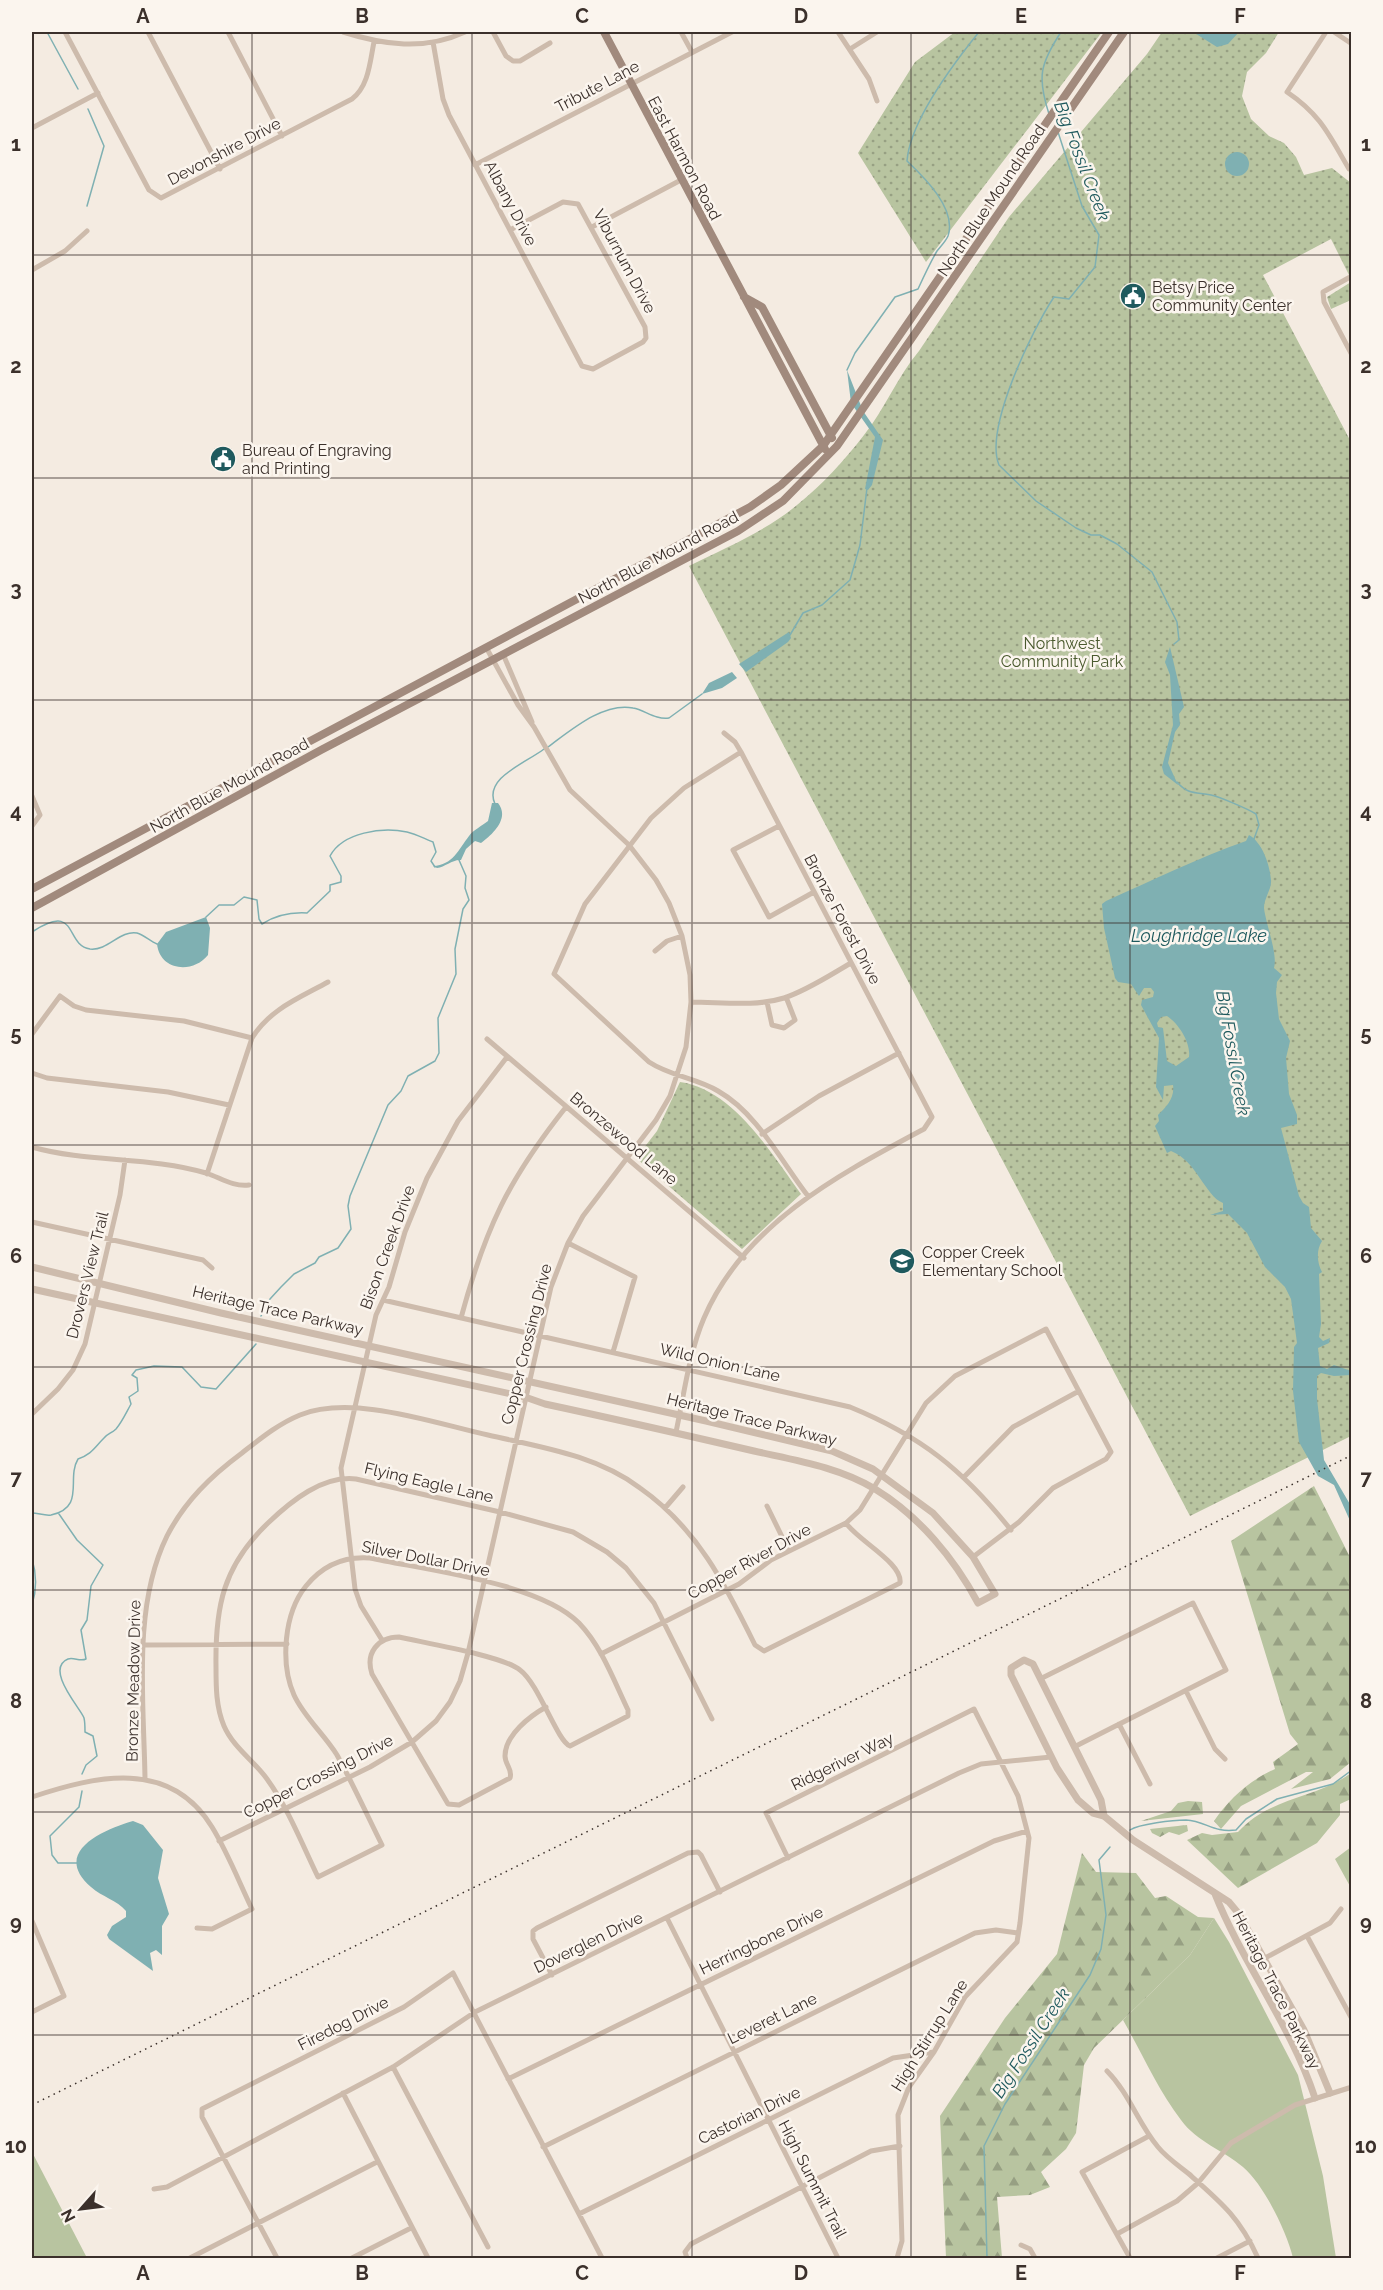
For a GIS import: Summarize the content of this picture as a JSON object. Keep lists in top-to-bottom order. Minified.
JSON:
{"streets":{"main road":["East Harmon Road","North Blue Mound Road"],"street":["Tribute Lane","Devonshire Drive","Albany Drive","Viburnum Drive","Bronze Forest Drive","Bronzewood Lane","Bison Creek Drive","Drovers View Trail","Heritage Trace Parkway","Copper Crossing Drive","Wild Onion Lane","Flying Eagle Lane","Silver Dollar Drive","Copper River Drive","Bronze Meadow Drive","Ridgeriver Way","Herringbone Drive","Doverglen Drive","Leveret Lane","Firedog Drive","High Stirrup Lane","Castorian Drive","High Summit Trail"]},"crossings":[["Tribute Lane","East Harmon Road"],["Tribute Lane","Albany Drive"],["East Harmon Road","North Blue Mound Road"],["North Blue Mound Road","Copper Crossing Drive"],["Albany Drive","Viburnum Drive"],["Bronzewood Lane","Bison Creek Drive"],["Bronzewood Lane","Copper Crossing Drive"],["Bison Creek Drive","Heritage Trace Parkway"],["Bison Creek Drive","Wild Onion Lane"],["Bison Creek Drive","Flying Eagle Lane"],["Bison Creek Drive","Silver Dollar Drive"],["Bison Creek Drive","Bronze Meadow Drive"],["Drovers View Trail","Heritage Trace Parkway"],["Heritage Trace Parkway","Copper Crossing Drive"],["Heritage Trace Parkway","Copper River Drive"],["Heritage Trace Parkway","Doverglen Drive"],["Copper Crossing Drive","Wild Onion Lane"],["Copper Crossing Drive","Flying Eagle Lane"],["Copper Crossing Drive","Silver Dollar Drive"],["Copper Crossing Drive","Bronze Meadow Drive"],["Wild Onion Lane","Copper River Drive"],["Flying Eagle Lane","Silver Dollar Drive"],["Flying Eagle Lane","Copper River Drive"],["Silver Dollar Drive","Copper River Drive"],["Copper River Drive","Bronze Meadow Drive"],["Ridgeriver Way","Doverglen Drive"],["Ridgeriver Way","High Stirrup Lane"],["Herringbone Drive","High Stirrup Lane"],["Herringbone Drive","High Summit Trail"],["Doverglen Drive","Firedog Drive"],["Doverglen Drive","High Stirrup Lane"],["Doverglen Drive","High Summit Trail"],["Leveret Lane","High Stirrup Lane"],["Leveret Lane","High Summit Trail"],["High Stirrup Lane","Castorian Drive"],["Castorian Drive","High Summit Trail"]],"water":["Big Fossil Creek","Loughridge Lake"],"parks":["Northwest Community Park"],"places":{"public building":["Betsy Price Community Center","Bureau of Engraving and Printing"],"school or university":["Copper Creek Elementary School"]},"north":"bottom left","grid":{"columns":["A","B","C","D","E","F"],"rows":["1","2","3","4","5","6","7","8","9","10"]}}
